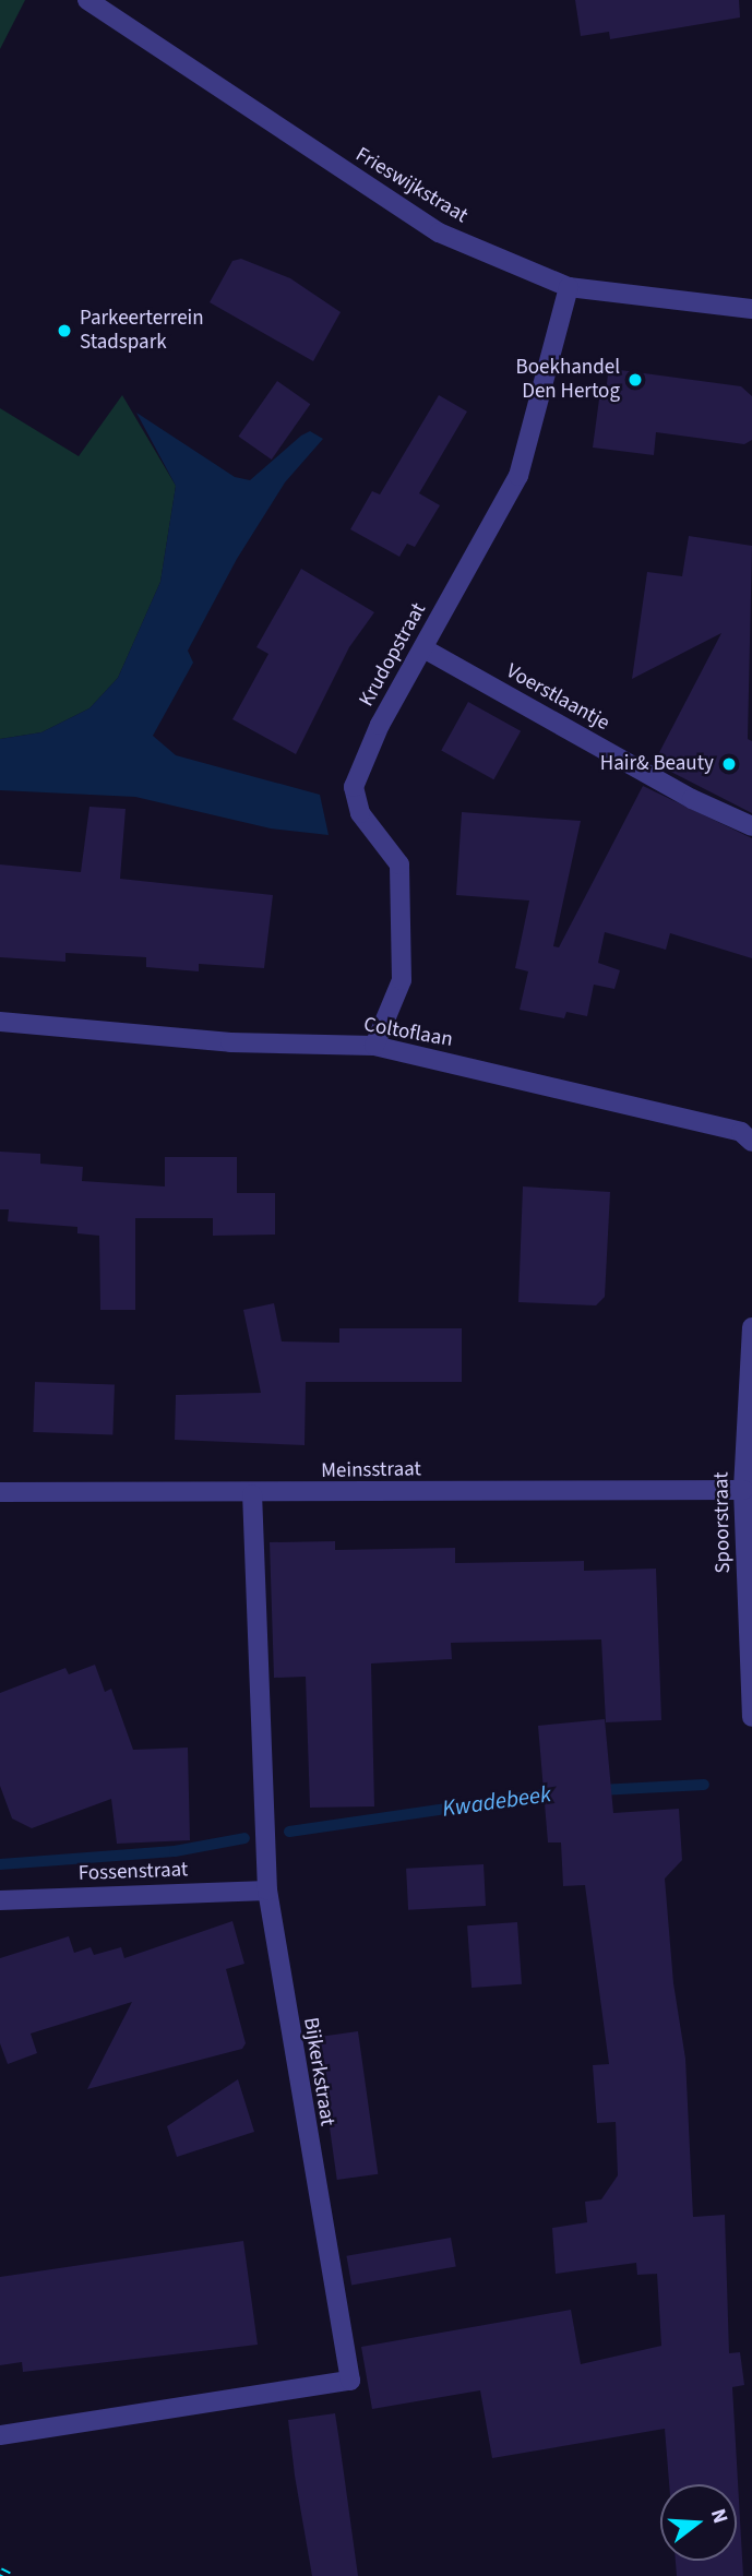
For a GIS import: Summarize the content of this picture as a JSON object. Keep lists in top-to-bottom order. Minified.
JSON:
{"streets":{"street":["Frieswijkstraat","Krudopstraat","Voerstlaantje","Coltoflaan","Meinsstraat","Spoorstraat","Fossenstraat","Bijkerkstraat"]},"crossings":[["Frieswijkstraat","Krudopstraat"],["Krudopstraat","Voerstlaantje"],["Krudopstraat","Coltoflaan"],["Meinsstraat","Spoorstraat"],["Meinsstraat","Bijkerkstraat"],["Fossenstraat","Bijkerkstraat"]],"water":["Kwadebeek"],"places":["Parkeerterrein Stadspark","Boekhandel Den Hertog","Hair& Beauty"],"north":"right"}
